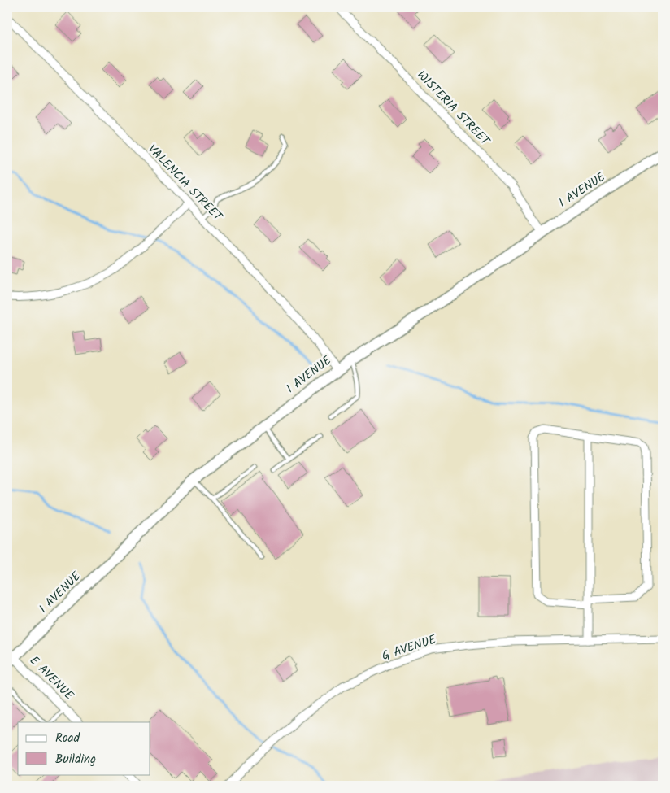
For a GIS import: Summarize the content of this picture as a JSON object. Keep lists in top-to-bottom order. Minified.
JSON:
{"streets":{"main road":["I AVENUE"],"street":["WISTERIA STREET","VALENCIA STREET","G AVENUE","E AVENUE"]},"crossings":[["WISTERIA STREET","I AVENUE"],["VALENCIA STREET","I AVENUE"],["I AVENUE","E AVENUE"]],"legend":["Road","Building"]}
